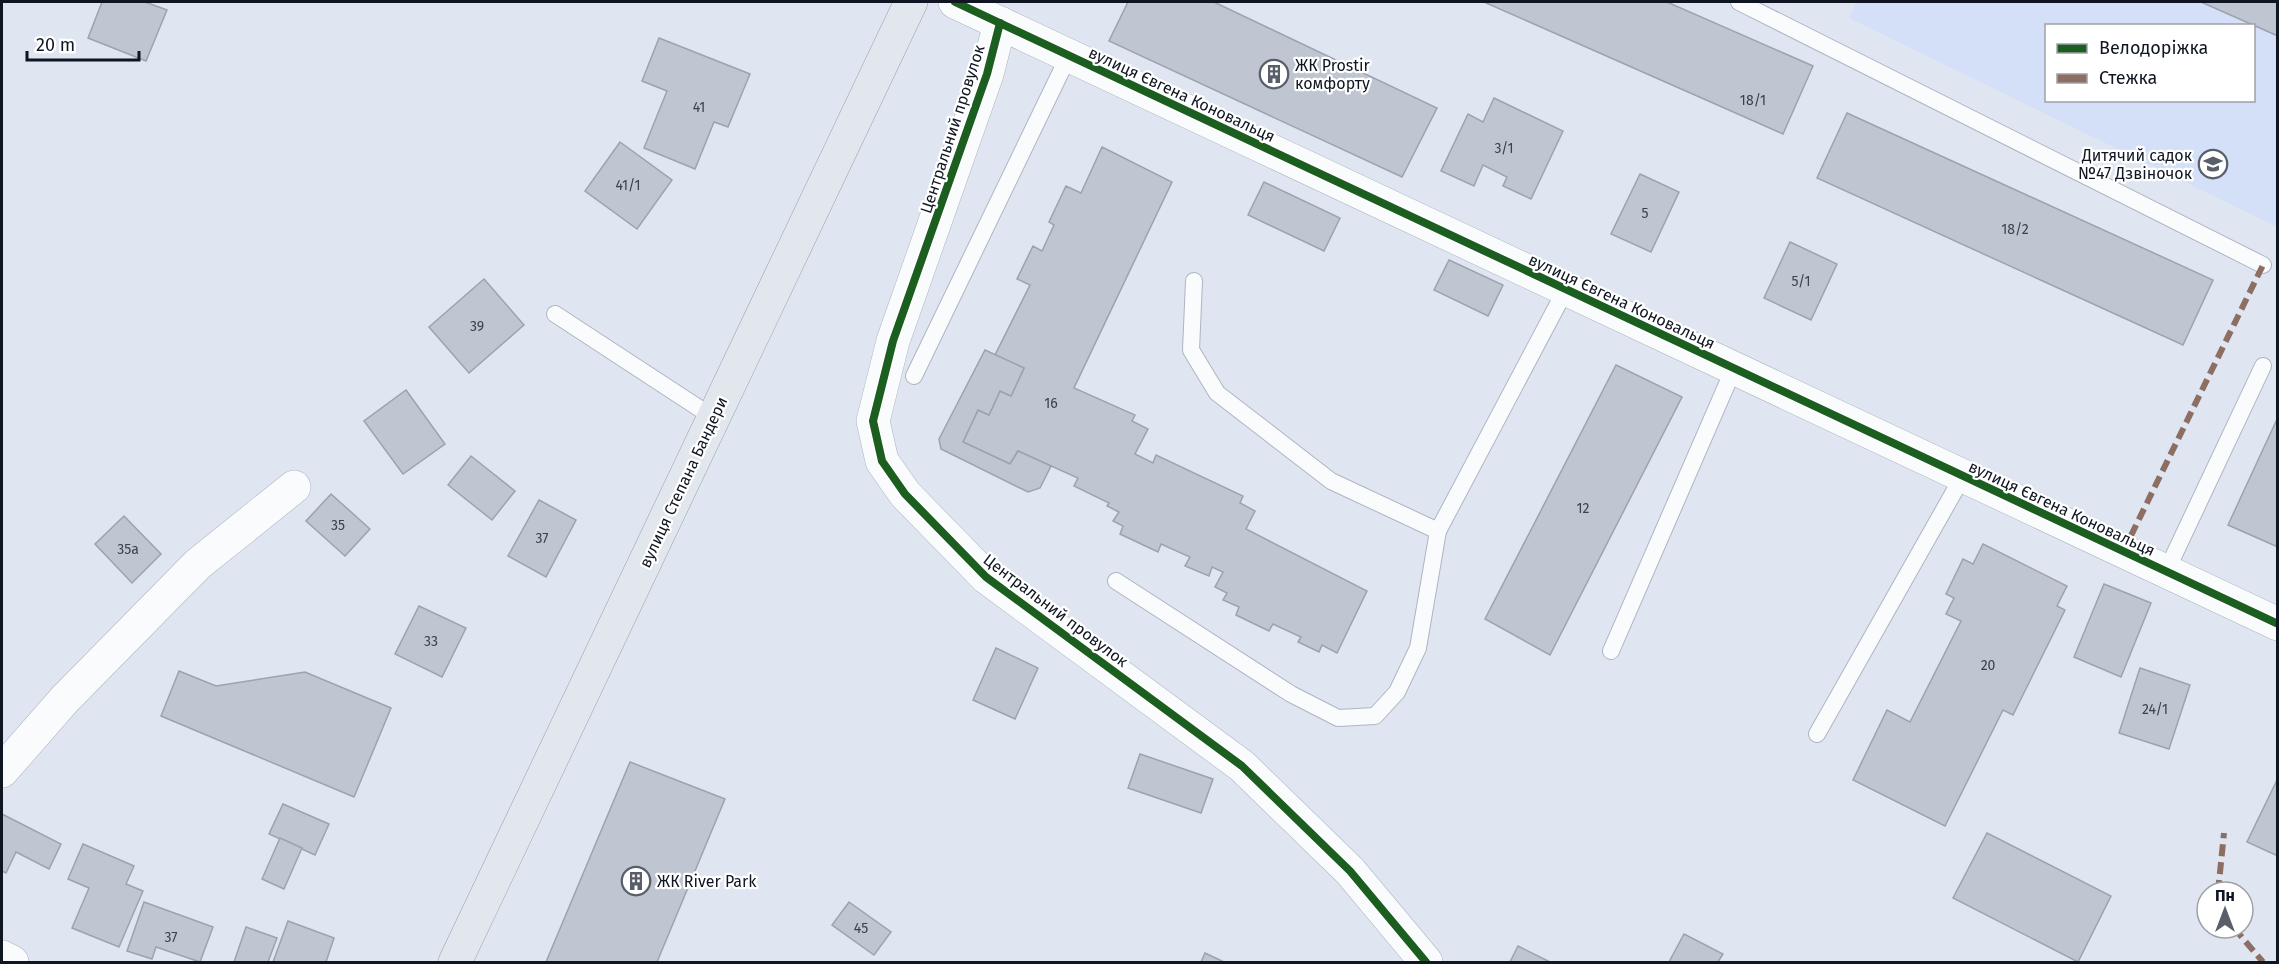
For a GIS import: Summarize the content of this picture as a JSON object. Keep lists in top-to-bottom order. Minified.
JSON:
{"streets":{"main road":["вулиця Степана Бандери"],"street":["вулиця Євгена Коновальця","Центральний провулок"]},"crossings":[["вулиця Євгена Коновальця","Центральний провулок"]],"places":{"building":["ЖК Prostir комфорту","ЖК River Park"],"school or university":["Дитячий садок №47 Дзвіночок"]},"house_numbers":["18/1","41","3/1","41/1","5","18/2","5/1","39","16","12","35","37","35а","33","20","24/1","45","37"],"legend":["Велодоріжка","Стежка"],"scale_bar":"20 m","north":"top"}
